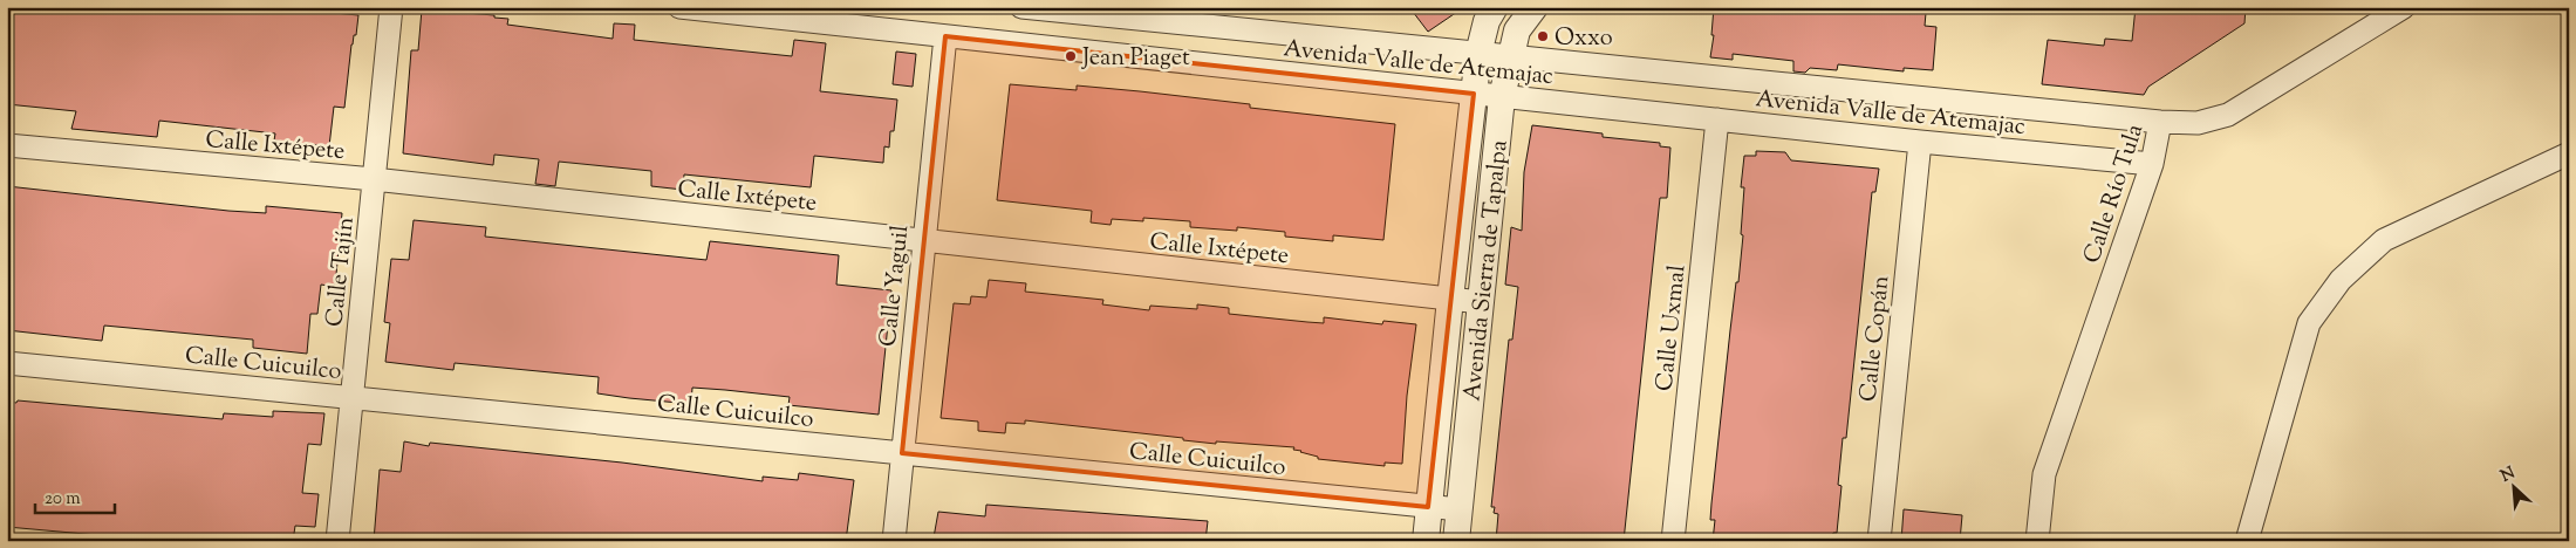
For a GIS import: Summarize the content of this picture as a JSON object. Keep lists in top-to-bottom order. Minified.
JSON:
{"streets":{"street":["Avenida Valle de Atemajac","Calle Ixtépete","Calle Río Tula","Avenida Sierra de Tapalpa","Calle Tajín","Calle Yaguil","Calle Uxmal","Calle Copán","Calle Cuicuilco"]},"crossings":[["Avenida Valle de Atemajac","Calle Río Tula"],["Avenida Valle de Atemajac","Avenida Sierra de Tapalpa"],["Avenida Valle de Atemajac","Calle Yaguil"],["Avenida Valle de Atemajac","Calle Uxmal"],["Avenida Valle de Atemajac","Calle Copán"],["Calle Ixtépete","Avenida Sierra de Tapalpa"],["Calle Ixtépete","Calle Tajín"],["Calle Ixtépete","Calle Yaguil"],["Avenida Sierra de Tapalpa","Calle Cuicuilco"],["Calle Tajín","Calle Cuicuilco"],["Calle Yaguil","Calle Cuicuilco"]],"places":["Oxxo","Jean Piaget"],"scale_bar":"20 m","north":"top left"}
